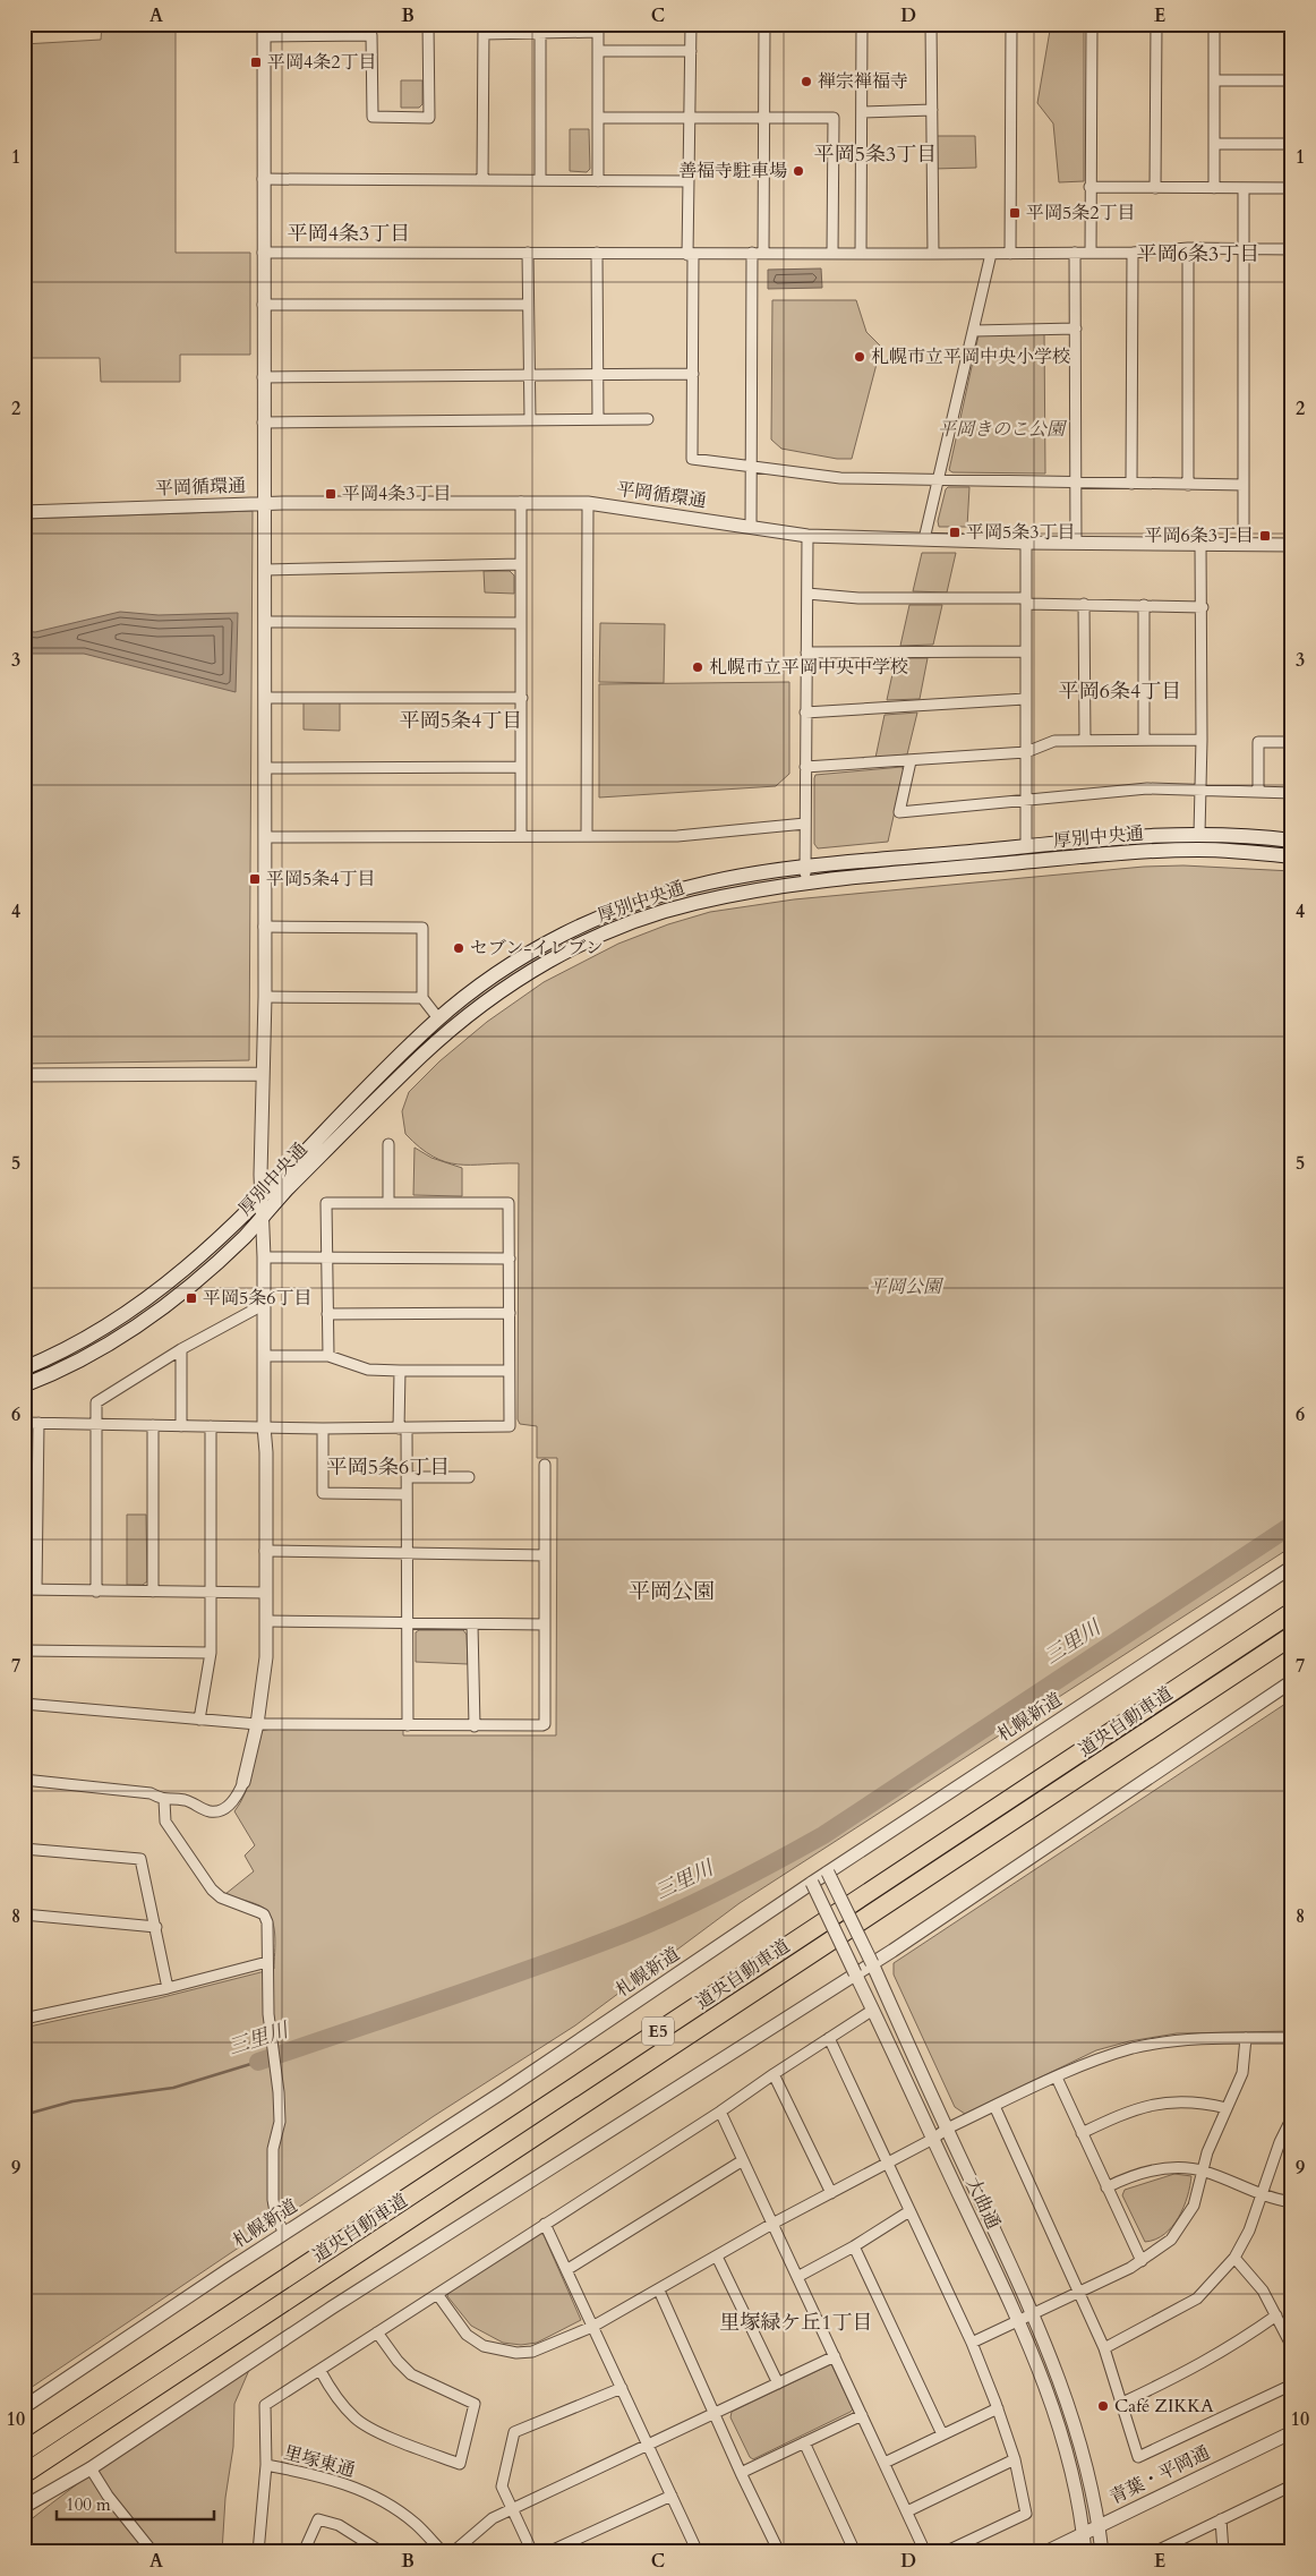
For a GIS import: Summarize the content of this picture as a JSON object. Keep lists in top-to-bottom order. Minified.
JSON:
{"streets":{"highway":["道央自動車道","E5"],"main road":["厚別中央通"],"street":["平岡循環通","札幌新道","大曲通","里塚東通","青葉・平岡通"]},"crossings":[["札幌新道","大曲通"],["大曲通","青葉・平岡通"]],"districts":["平岡5条3丁目","平岡4条3丁目","平岡6条3丁目","平岡6条4丁目","平岡5条4丁目","平岡5条6丁目","平岡公園","里塚緑ケ丘1丁目"],"water":["三里川"],"parks":["平岡きのこ公園","平岡公園"],"places":{"transit":["平岡4条2丁目","平岡5条2丁目","平岡4条3丁目","平岡5条3丁目","平岡6条3丁目","平岡5条4丁目","平岡5条6丁目"],"other":["禅宗禅福寺","善福寺駐車場","札幌市立平岡中央小学校","札幌市立平岡中央中学校","セブン-イレブン","Café ZIKKA"]},"scale_bar":"100 m","grid":{"columns":["A","B","C","D","E"],"rows":["1","2","3","4","5","6","7","8","9","10"]}}
